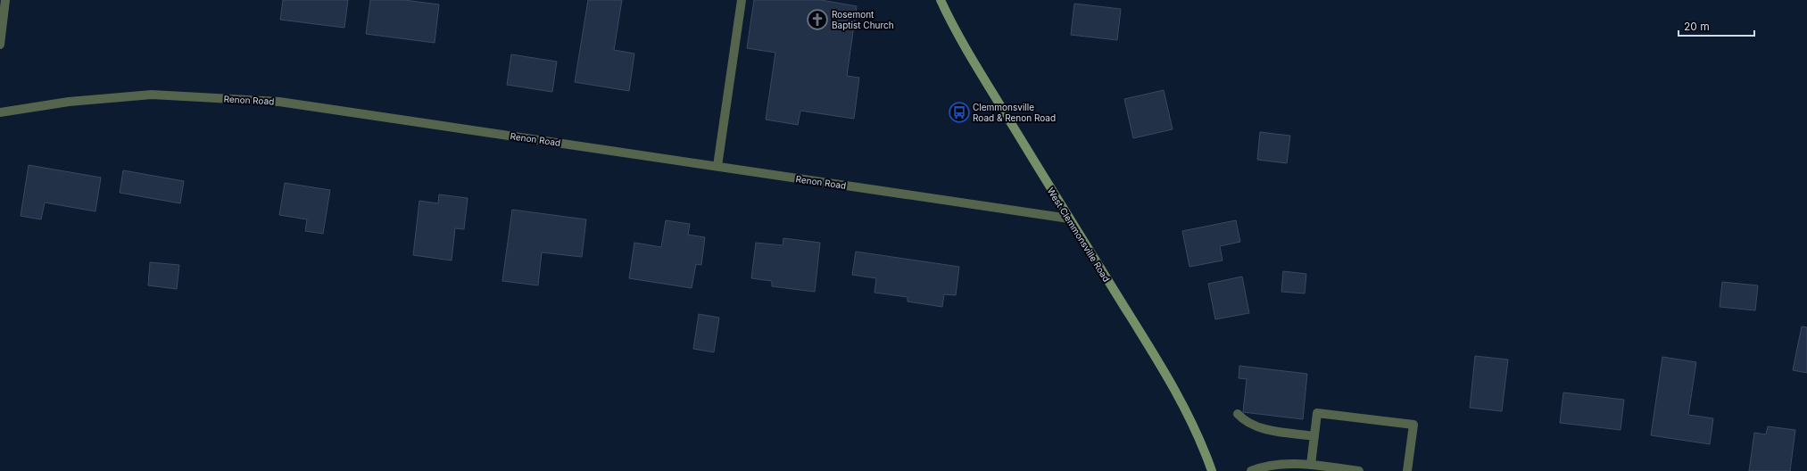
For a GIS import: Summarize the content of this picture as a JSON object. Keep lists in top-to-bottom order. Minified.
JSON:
{"streets":{"main road":["West Clemmonsville Road"],"street":["Renon Road"]},"crossings":[["Renon Road","West Clemmonsville Road"]],"places":{"church":["Rosemont Baptist Church"],"bus stop":["Clemmonsville Road & Renon Road"]},"scale_bar":"20 m"}
